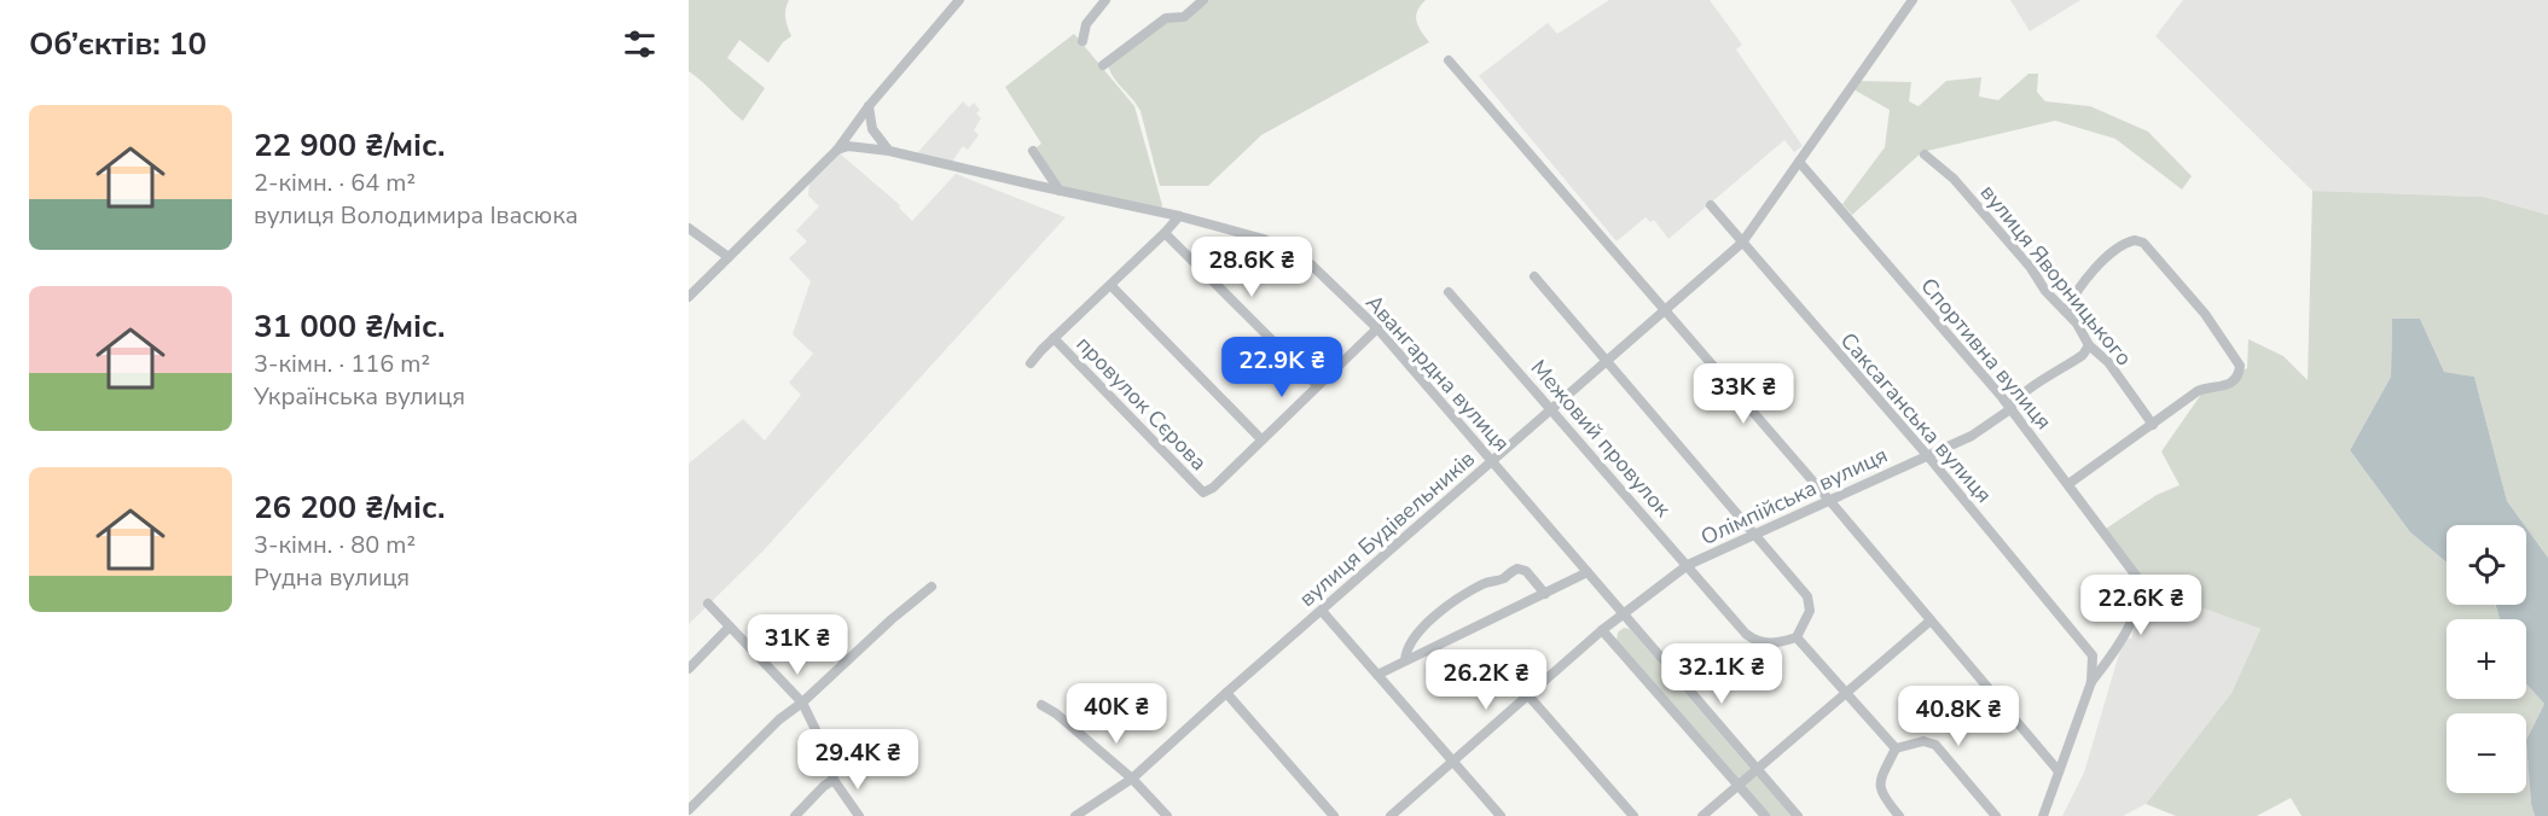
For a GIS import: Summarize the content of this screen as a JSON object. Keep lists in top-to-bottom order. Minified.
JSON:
{"streets":{"street":["вулиця Яворницького","Спортивна вулиця","Авангардна вулиця","провулок Сєрова","Саксаганська вулиця","Межовий провулок","Олімпійська вулиця","вулиця Будівельників"]},"crossings":[["вулиця Яворницького","Олімпійська вулиця"],["Спортивна вулиця","Саксаганська вулиця"],["Спортивна вулиця","Олімпійська вулиця"],["Спортивна вулиця","вулиця Будівельників"],["Авангардна вулиця","Олімпійська вулиця"],["Авангардна вулиця","вулиця Будівельників"],["Саксаганська вулиця","Олімпійська вулиця"],["Саксаганська вулиця","вулиця Будівельників"],["Межовий провулок","Олімпійська вулиця"],["Межовий провулок","вулиця Будівельників"]],"page":{"heading":"Об’єктів: 10","list":[{"name":"22 900 ₴/міс.","note":"2-кімн. · 64 m² · вулиця Володимира Івасюка"},{"name":"31 000 ₴/міс.","note":"3-кімн. · 116 m² · Українська вулиця"},{"name":"26 200 ₴/міс.","note":"3-кімн. · 80 m² · Рудна вулиця"}],"price":["28.6K ₴","22.9K ₴","33K ₴","22.6K ₴","31K ₴","32.1K ₴","26.2K ₴","40K ₴","40.8K ₴","29.4K ₴"],"map_buttons":["+","−"]}}
